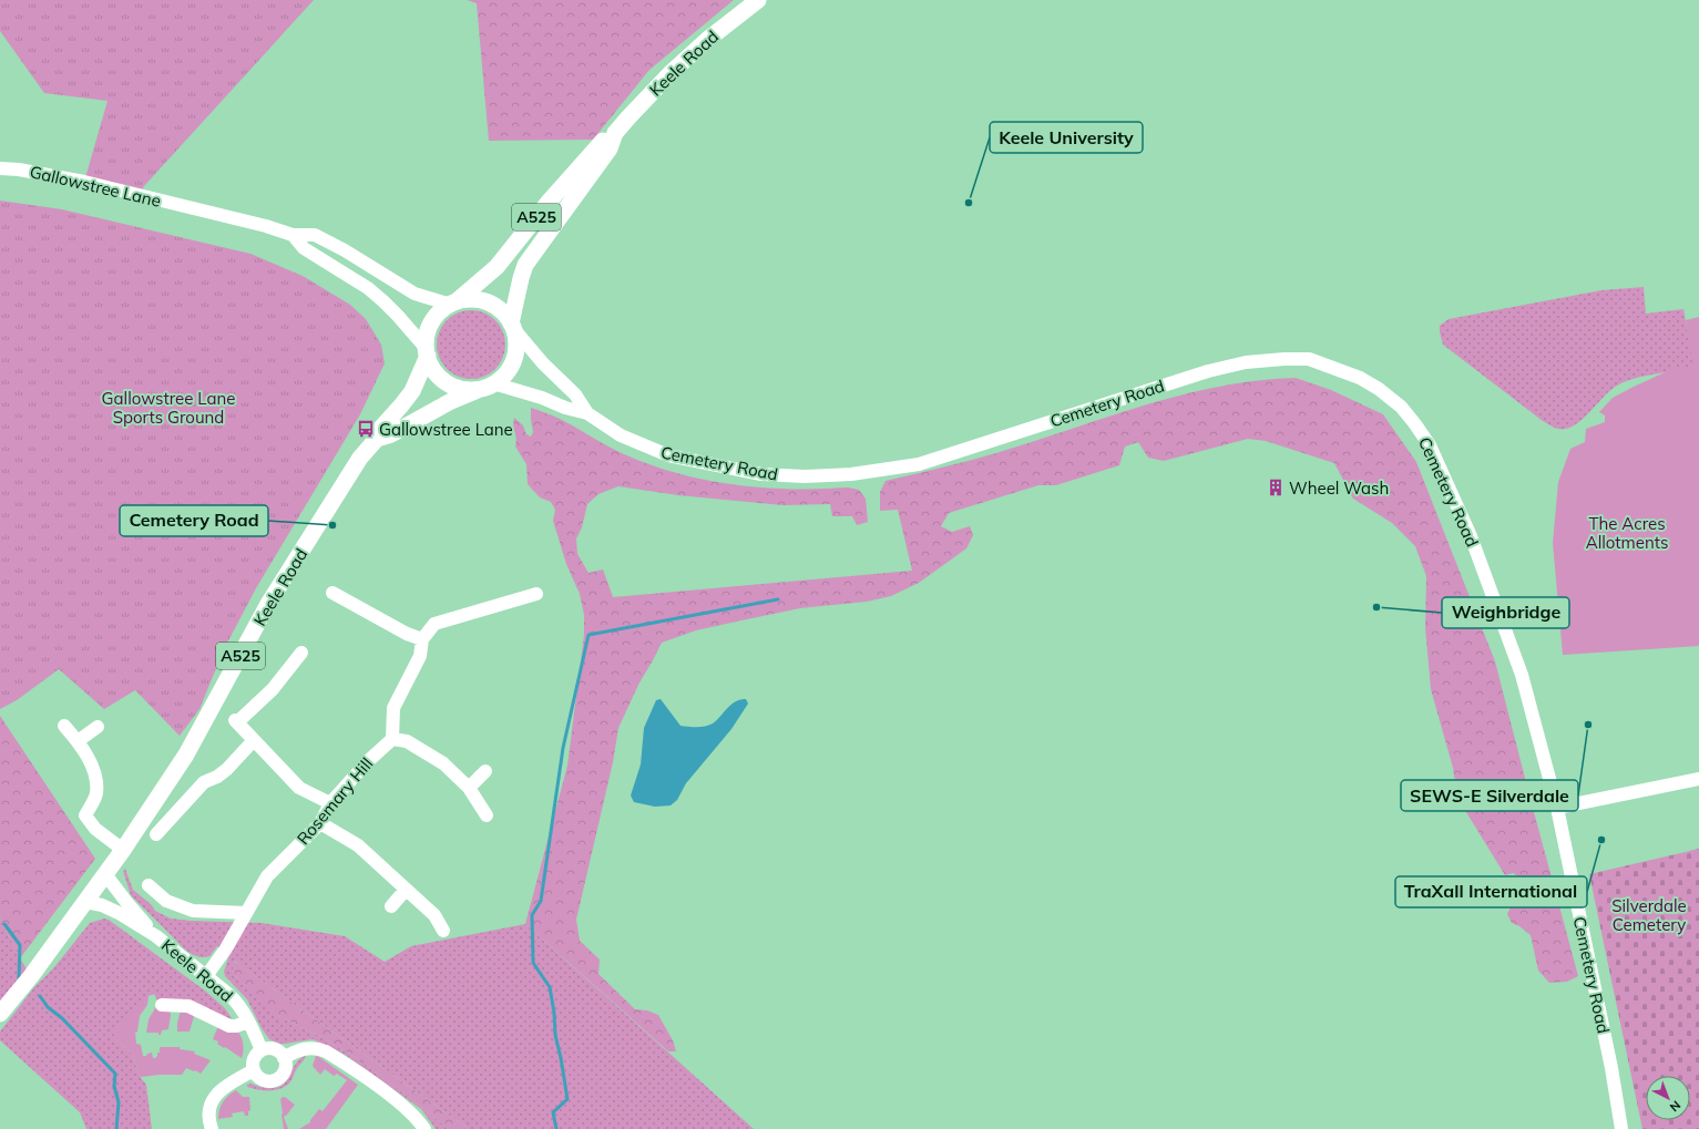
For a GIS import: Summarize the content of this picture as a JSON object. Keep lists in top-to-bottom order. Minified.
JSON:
{"streets":{"main road":["Keele Road","A525"],"street":["Gallowstree Lane","Cemetery Road","Rosemary Hill"]},"crossings":[["Keele Road","Gallowstree Lane"],["Keele Road","Cemetery Road"],["Keele Road","Rosemary Hill"],["Gallowstree Lane","Cemetery Road"]],"parks":["Gallowstree Lane Sports Ground","The Acres Allotments","Silverdale Cemetery"],"places":{"other":["Keele University","Cemetery Road","Weighbridge","SEWS-E Silverdale","TraXall International"],"bus stop":["Gallowstree Lane"],"building":["Wheel Wash"]},"north":"bottom right"}
